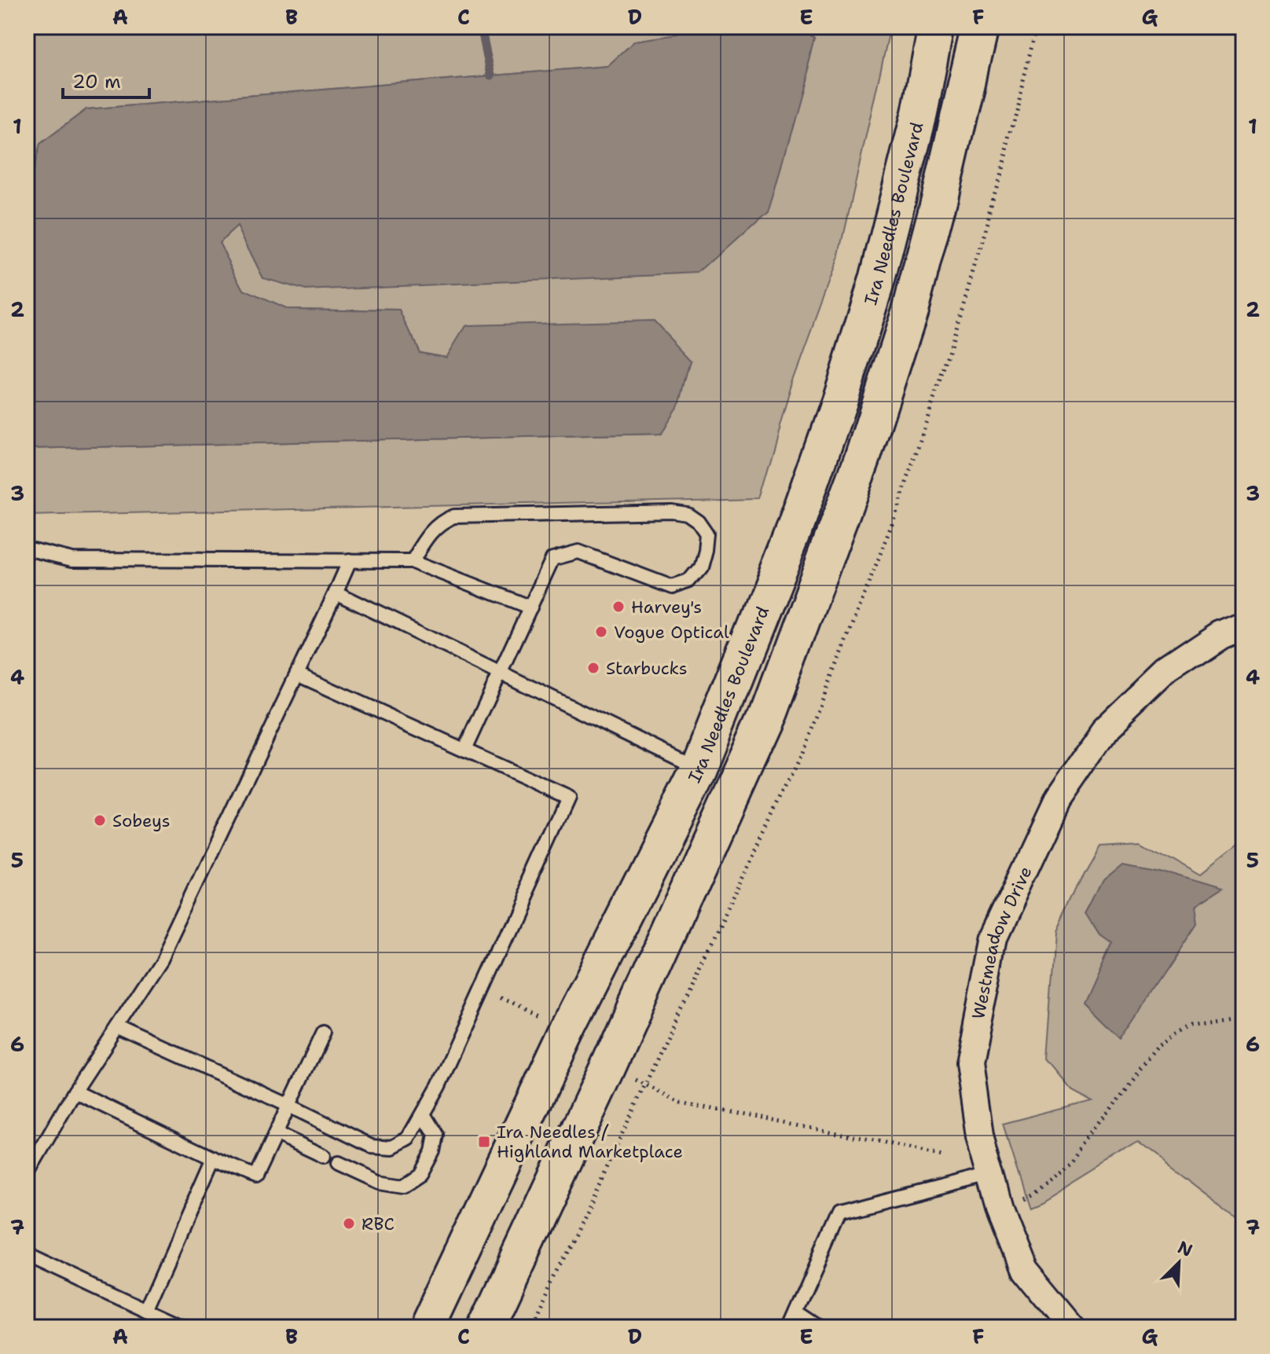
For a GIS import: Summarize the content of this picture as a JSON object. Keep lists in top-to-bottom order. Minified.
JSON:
{"streets":{"main road":["Ira Needles Boulevard"],"street":["Westmeadow Drive"]},"places":{"other":["Harvey's","Vogue Optical","Starbucks","Sobeys","RBC"],"transit":["Ira Needles / Highland Marketplace"]},"scale_bar":"20 m","north":"top right","grid":{"columns":["A","B","C","D","E","F","G"],"rows":["1","2","3","4","5","6","7"]}}
